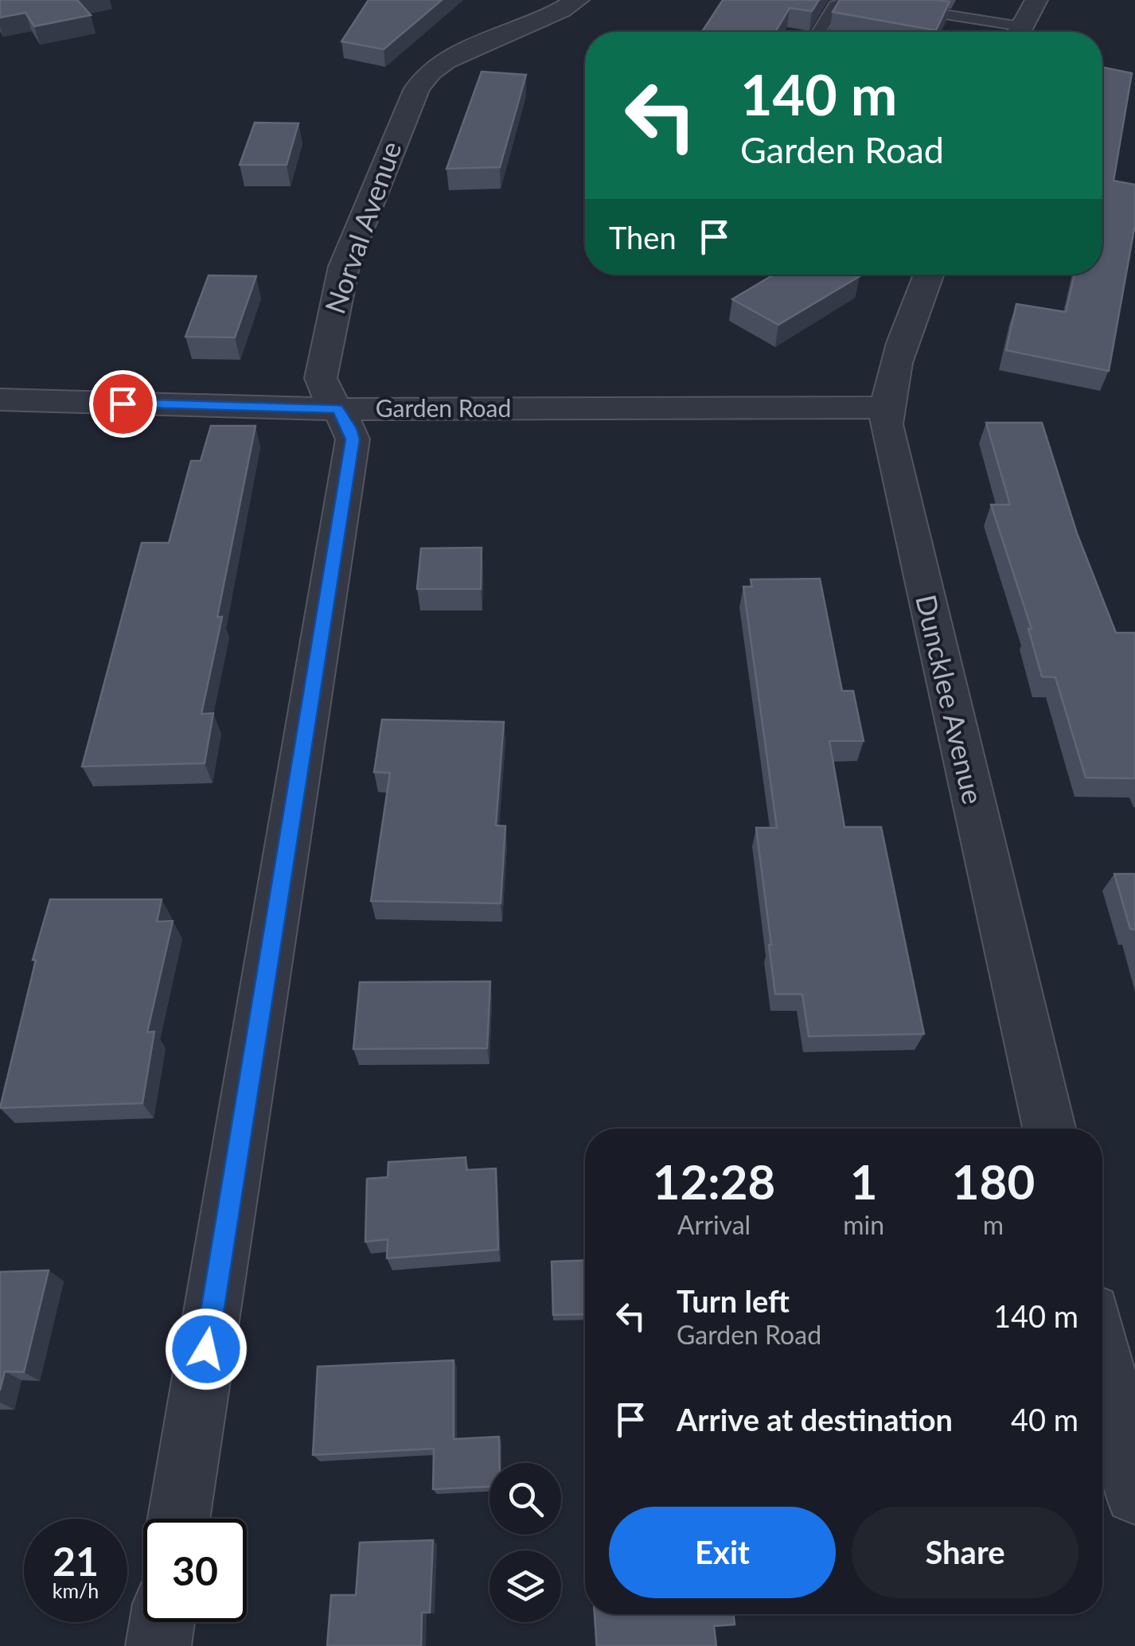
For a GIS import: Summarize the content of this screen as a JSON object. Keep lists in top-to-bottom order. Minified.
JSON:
{"streets":{"street":["Norval Avenue","Garden Road","Duncklee Avenue"]},"crossings":[["Norval Avenue","Garden Road"],["Garden Road","Duncklee Avenue"]],"page":{"turn":["140 m","Garden Road"],"then":"Then","eta":["12:28","Arrival","1","min","180","m"],"list":[{"name":"Turn left","note":"Garden Road","value":"140 m"},{"name":"Arrive at destination","value":"40 m"}],"buttons":["Exit","Share"],"speed":"21 km/h","limit":"30"}}
